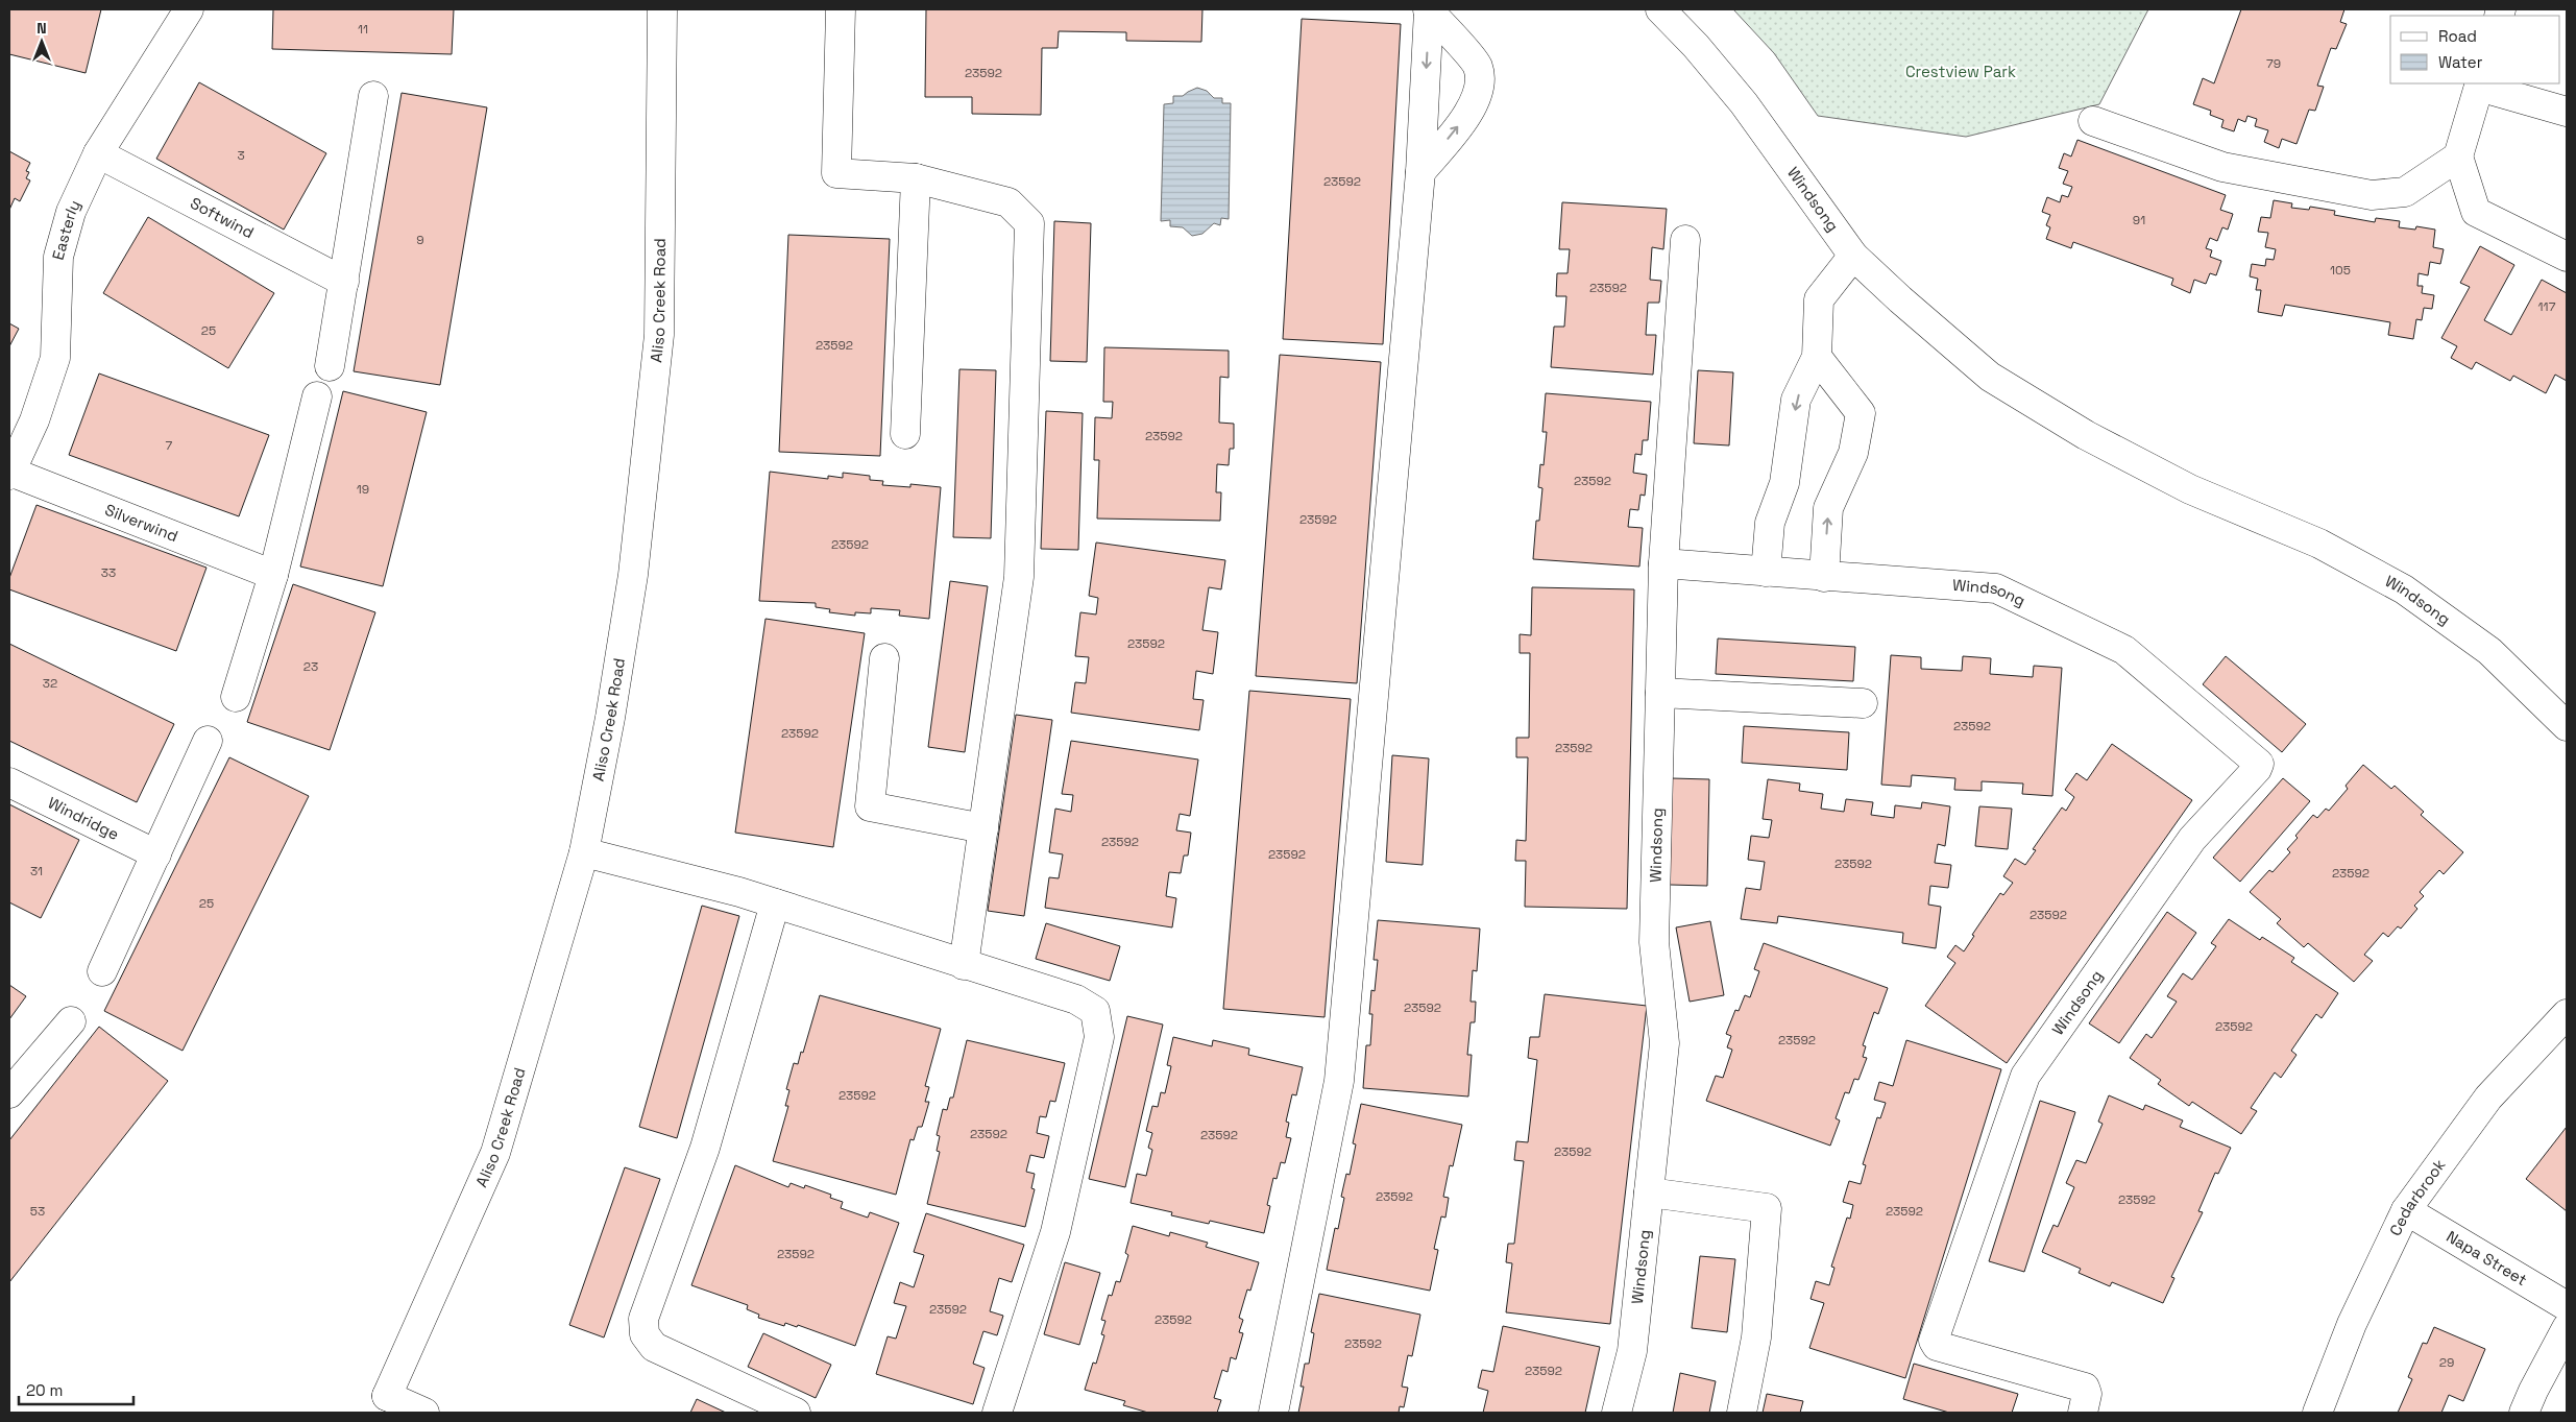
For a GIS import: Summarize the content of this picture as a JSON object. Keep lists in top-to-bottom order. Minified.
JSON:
{"streets":{"main road":["Windsong","Softwind","Easterly","Aliso Creek Road","Silverwind","Windridge","Cedarbrook","Napa Street"]},"crossings":[["Softwind","Easterly"],["Easterly","Silverwind"],["Cedarbrook","Napa Street"]],"parks":["Crestview Park"],"house_numbers":["11","79","23592","3","23592","91","9","105","23592","117","25","23592","23592","7","23592","19","23592","23592","33","23592","23","32","23592","23592","23592","23592","23592","23592","31","23592","25","23592","23592","23592","23592","23592","23592","23592","23592","23592","23592","53","23592","23592","23592","23592","23592","29","23592"],"legend":["Road","Water"],"scale_bar":"20 m","north":"top"}
